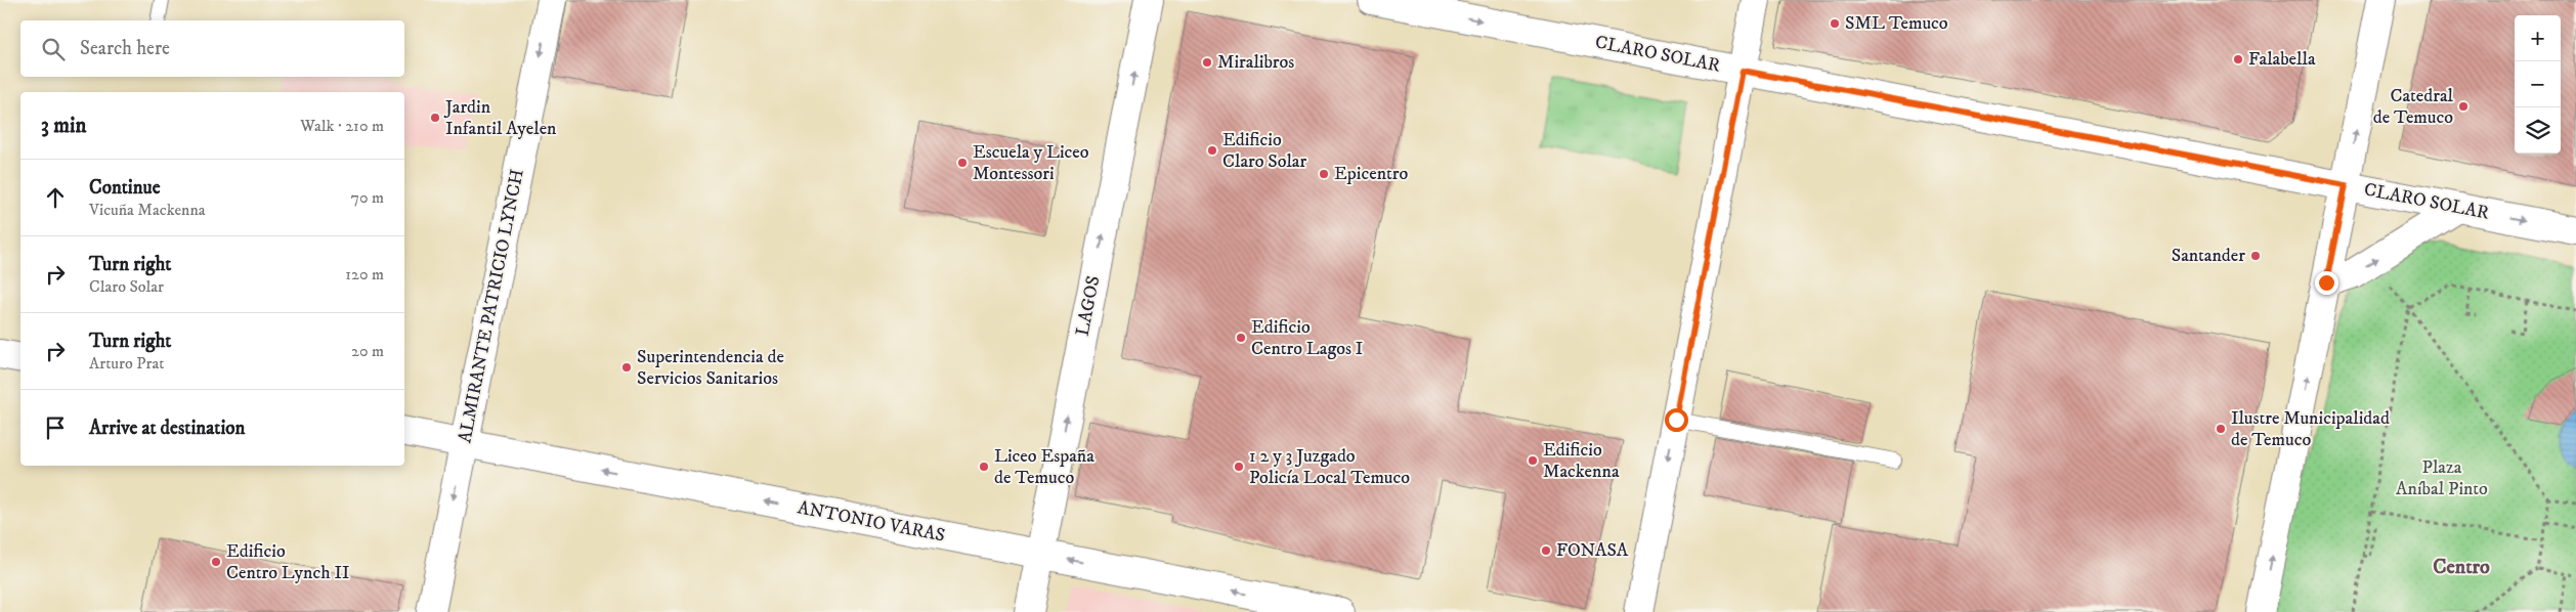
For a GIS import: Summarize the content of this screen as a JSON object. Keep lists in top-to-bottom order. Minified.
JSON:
{"streets":{"street":["CLARO SOLAR","ALMIRANTE PATRICIO LYNCH","LAGOS","ANTONIO VARAS"]},"crossings":[["ALMIRANTE PATRICIO LYNCH","ANTONIO VARAS"],["LAGOS","ANTONIO VARAS"]],"one_way":["CLARO SOLAR","ALMIRANTE PATRICIO LYNCH","LAGOS","ANTONIO VARAS"],"districts":["Centro"],"parks":["Plaza Aníbal Pinto"],"places":["SML Temuco","Falabella","Miralibros","Catedral de Temuco","Jardin Infantil Ayelen","Edificio Claro Solar","Escuela y Liceo Montessori","Epicentro","Santander","Edificio Centro Lagos I","Superintendencia de Servicios Sanitarios","Ilustre Municipalidad de Temuco","Edificio Mackenna","Liceo España de Temuco","1 2 y 3 Juzgado Policía Local Temuco","FONASA","Edificio Centro Lynch II"],"page":{"map_buttons":["+","−"],"search":"Search here","heading":["3 min","Walk · 210 m"],"list":[["Continue","Vicuña Mackenna","70 m"],["Turn right","Claro Solar","120 m"],["Turn right","Arturo Prat","20 m"],"Arrive at destination"]}}
